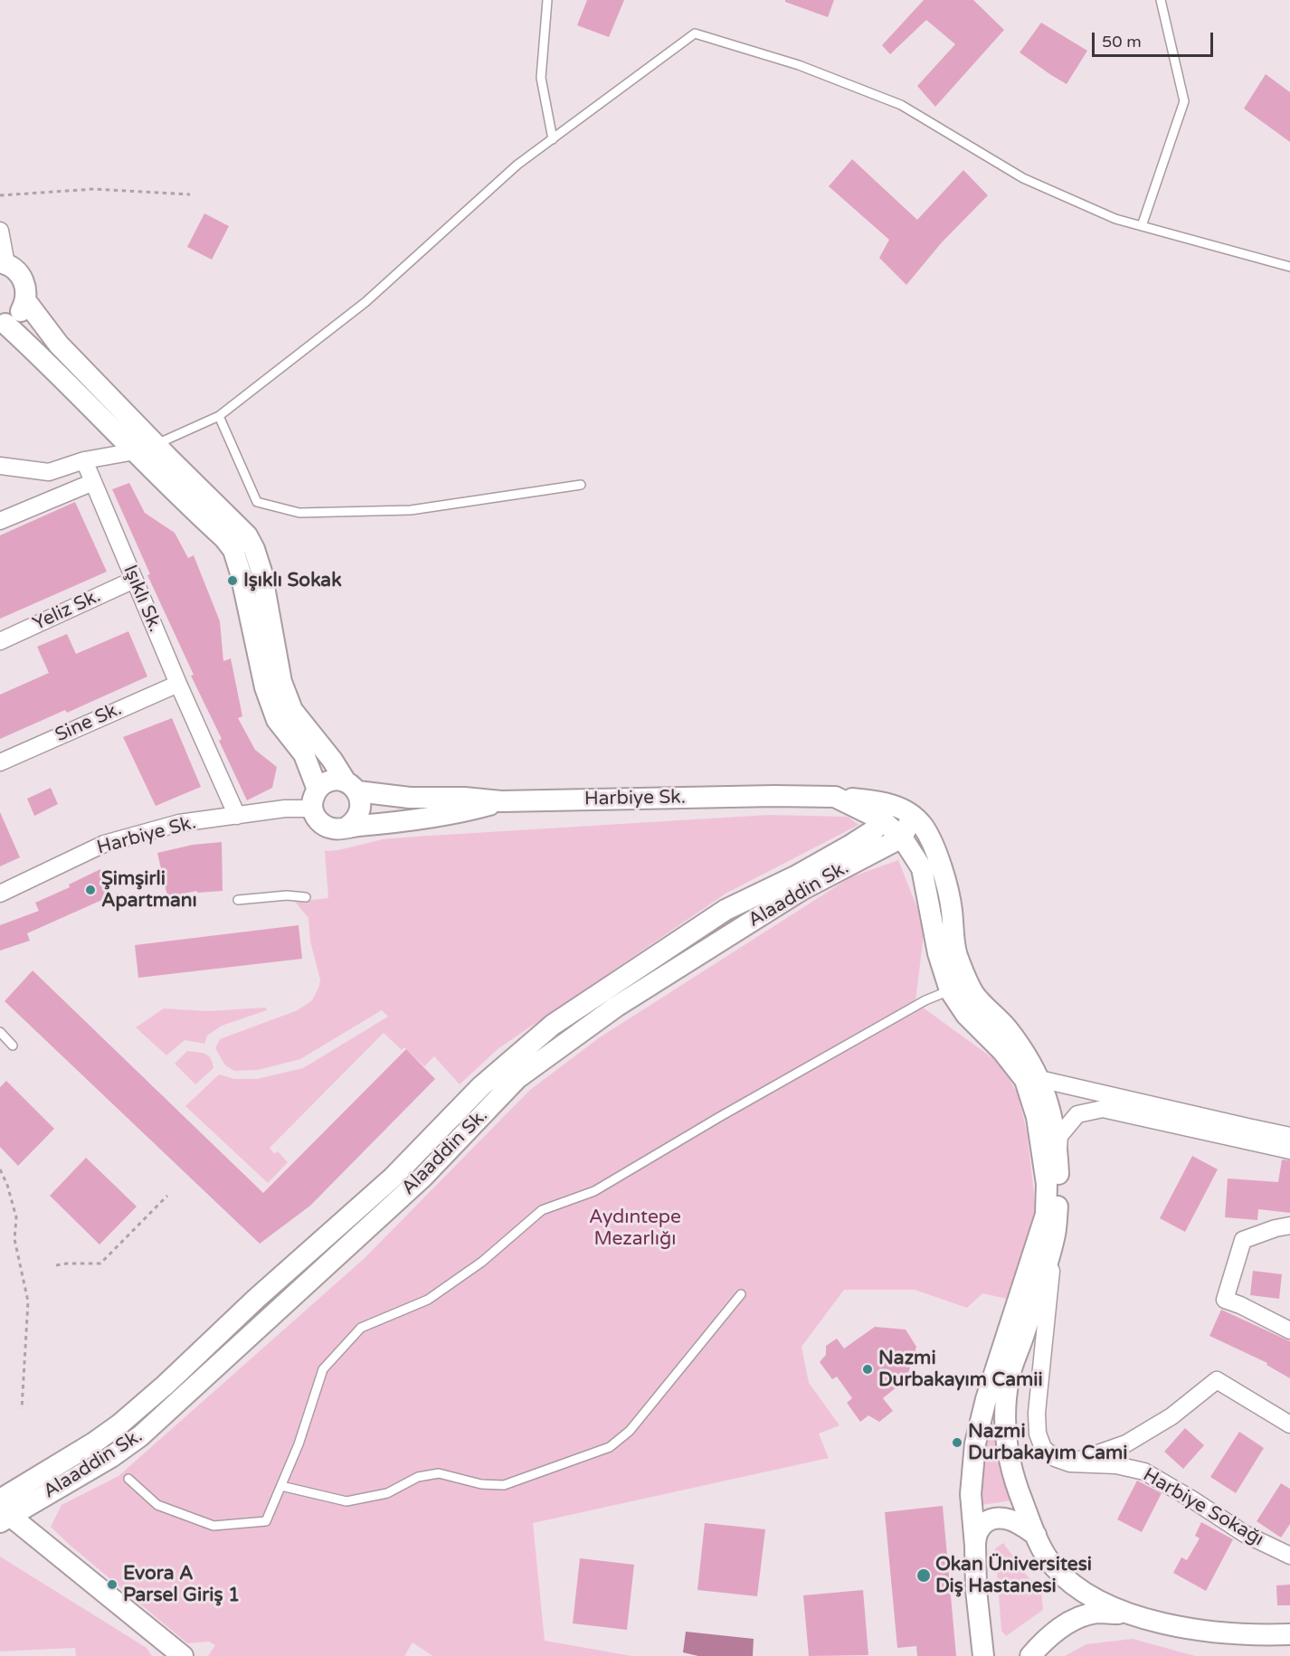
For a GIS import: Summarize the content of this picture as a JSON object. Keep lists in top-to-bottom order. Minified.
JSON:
{"streets":{"street":["Işıklı Sk.","Yeliz Sk.","Sine Sk.","Harbiye Sk.","Alaaddin Sk.","Harbiye Sokağı"]},"crossings":[["Işıklı Sk.","Yeliz Sk."],["Işıklı Sk.","Sine Sk."],["Işıklı Sk.","Harbiye Sk."],["Harbiye Sk.","Alaaddin Sk."],["Harbiye Sk.","Harbiye Sokağı"]],"parks":["Aydıntepe Mezarlığı"],"places":["Işıklı Sokak","Şimşirli Apartmanı","Nazmi Durbakayım Camii","Nazmi Durbakayım Cami","Okan Üniversitesi Diş Hastanesi","Evora A Parsel Giriş 1"],"scale_bar":"50 m"}
